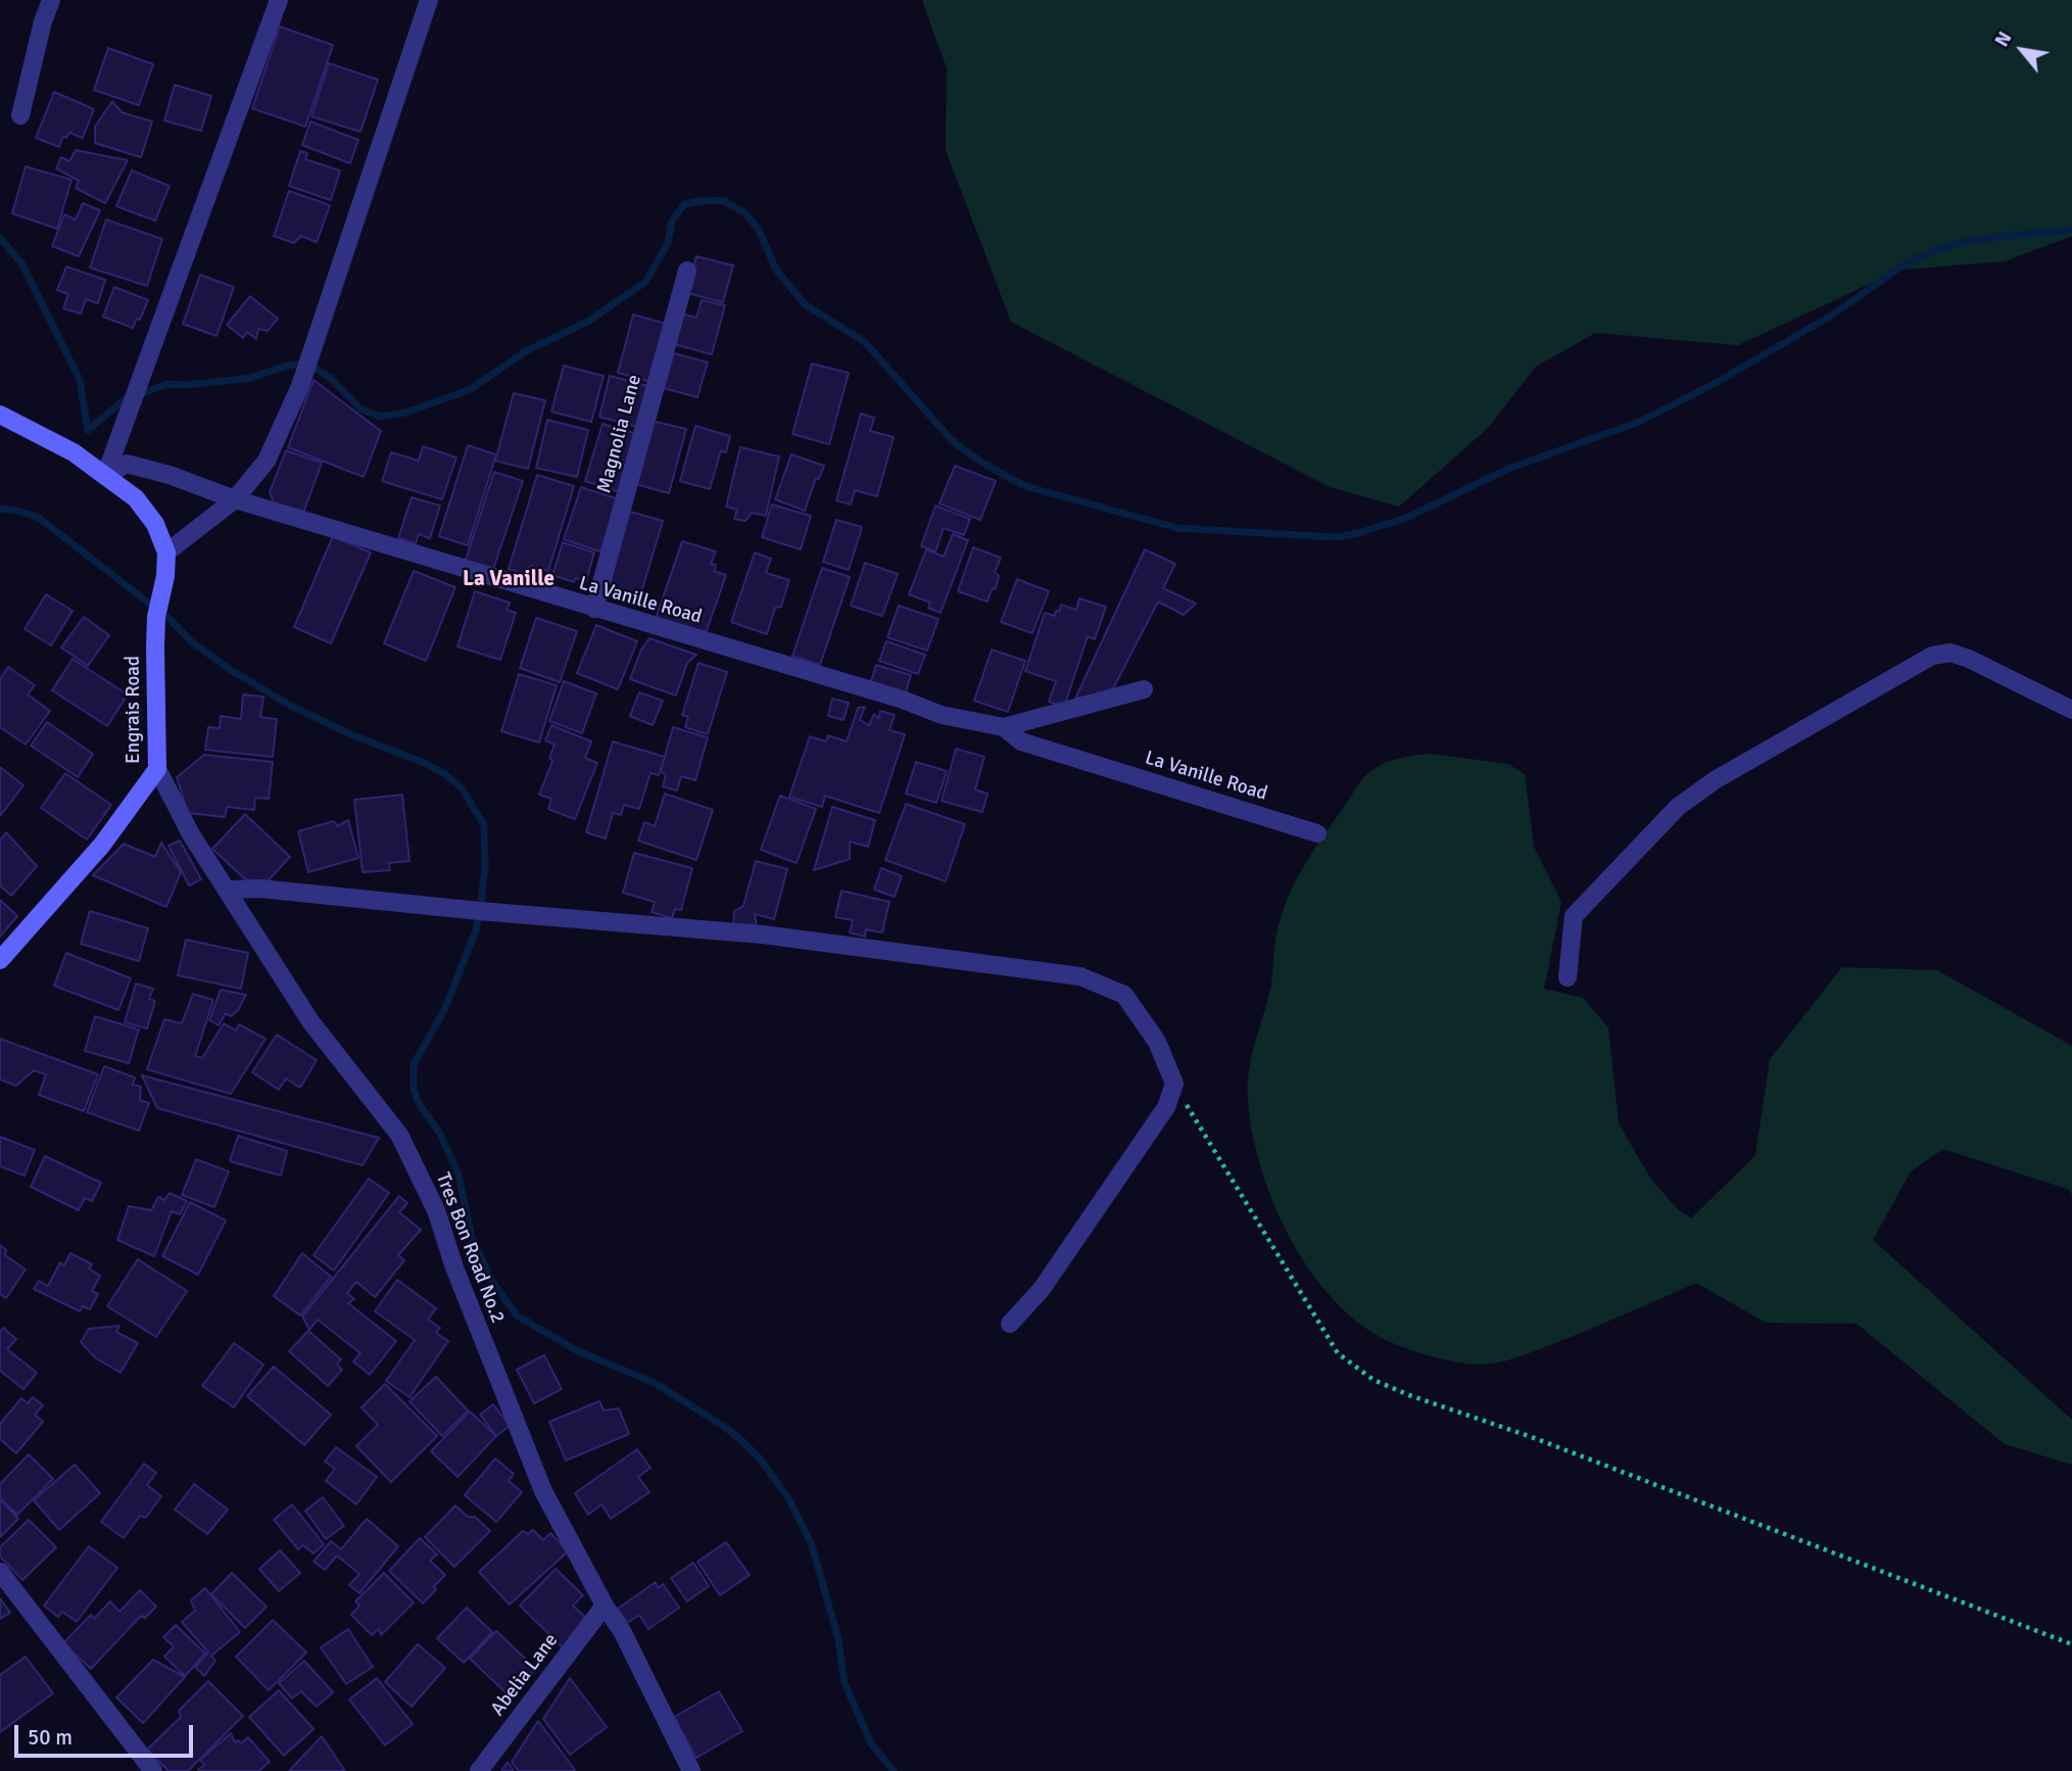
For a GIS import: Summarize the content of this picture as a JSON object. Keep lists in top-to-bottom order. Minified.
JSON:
{"streets":{"street":["Magnolia Lane","La Vanille Road","Engrais Road","Tres Bon Road No.2","Abelia Lane"]},"crossings":[["Magnolia Lane","La Vanille Road"],["La Vanille Road","Engrais Road"],["Engrais Road","Tres Bon Road No.2"],["Tres Bon Road No.2","Abelia Lane"]],"districts":["La Vanille"],"scale_bar":"50 m","north":"top left"}
